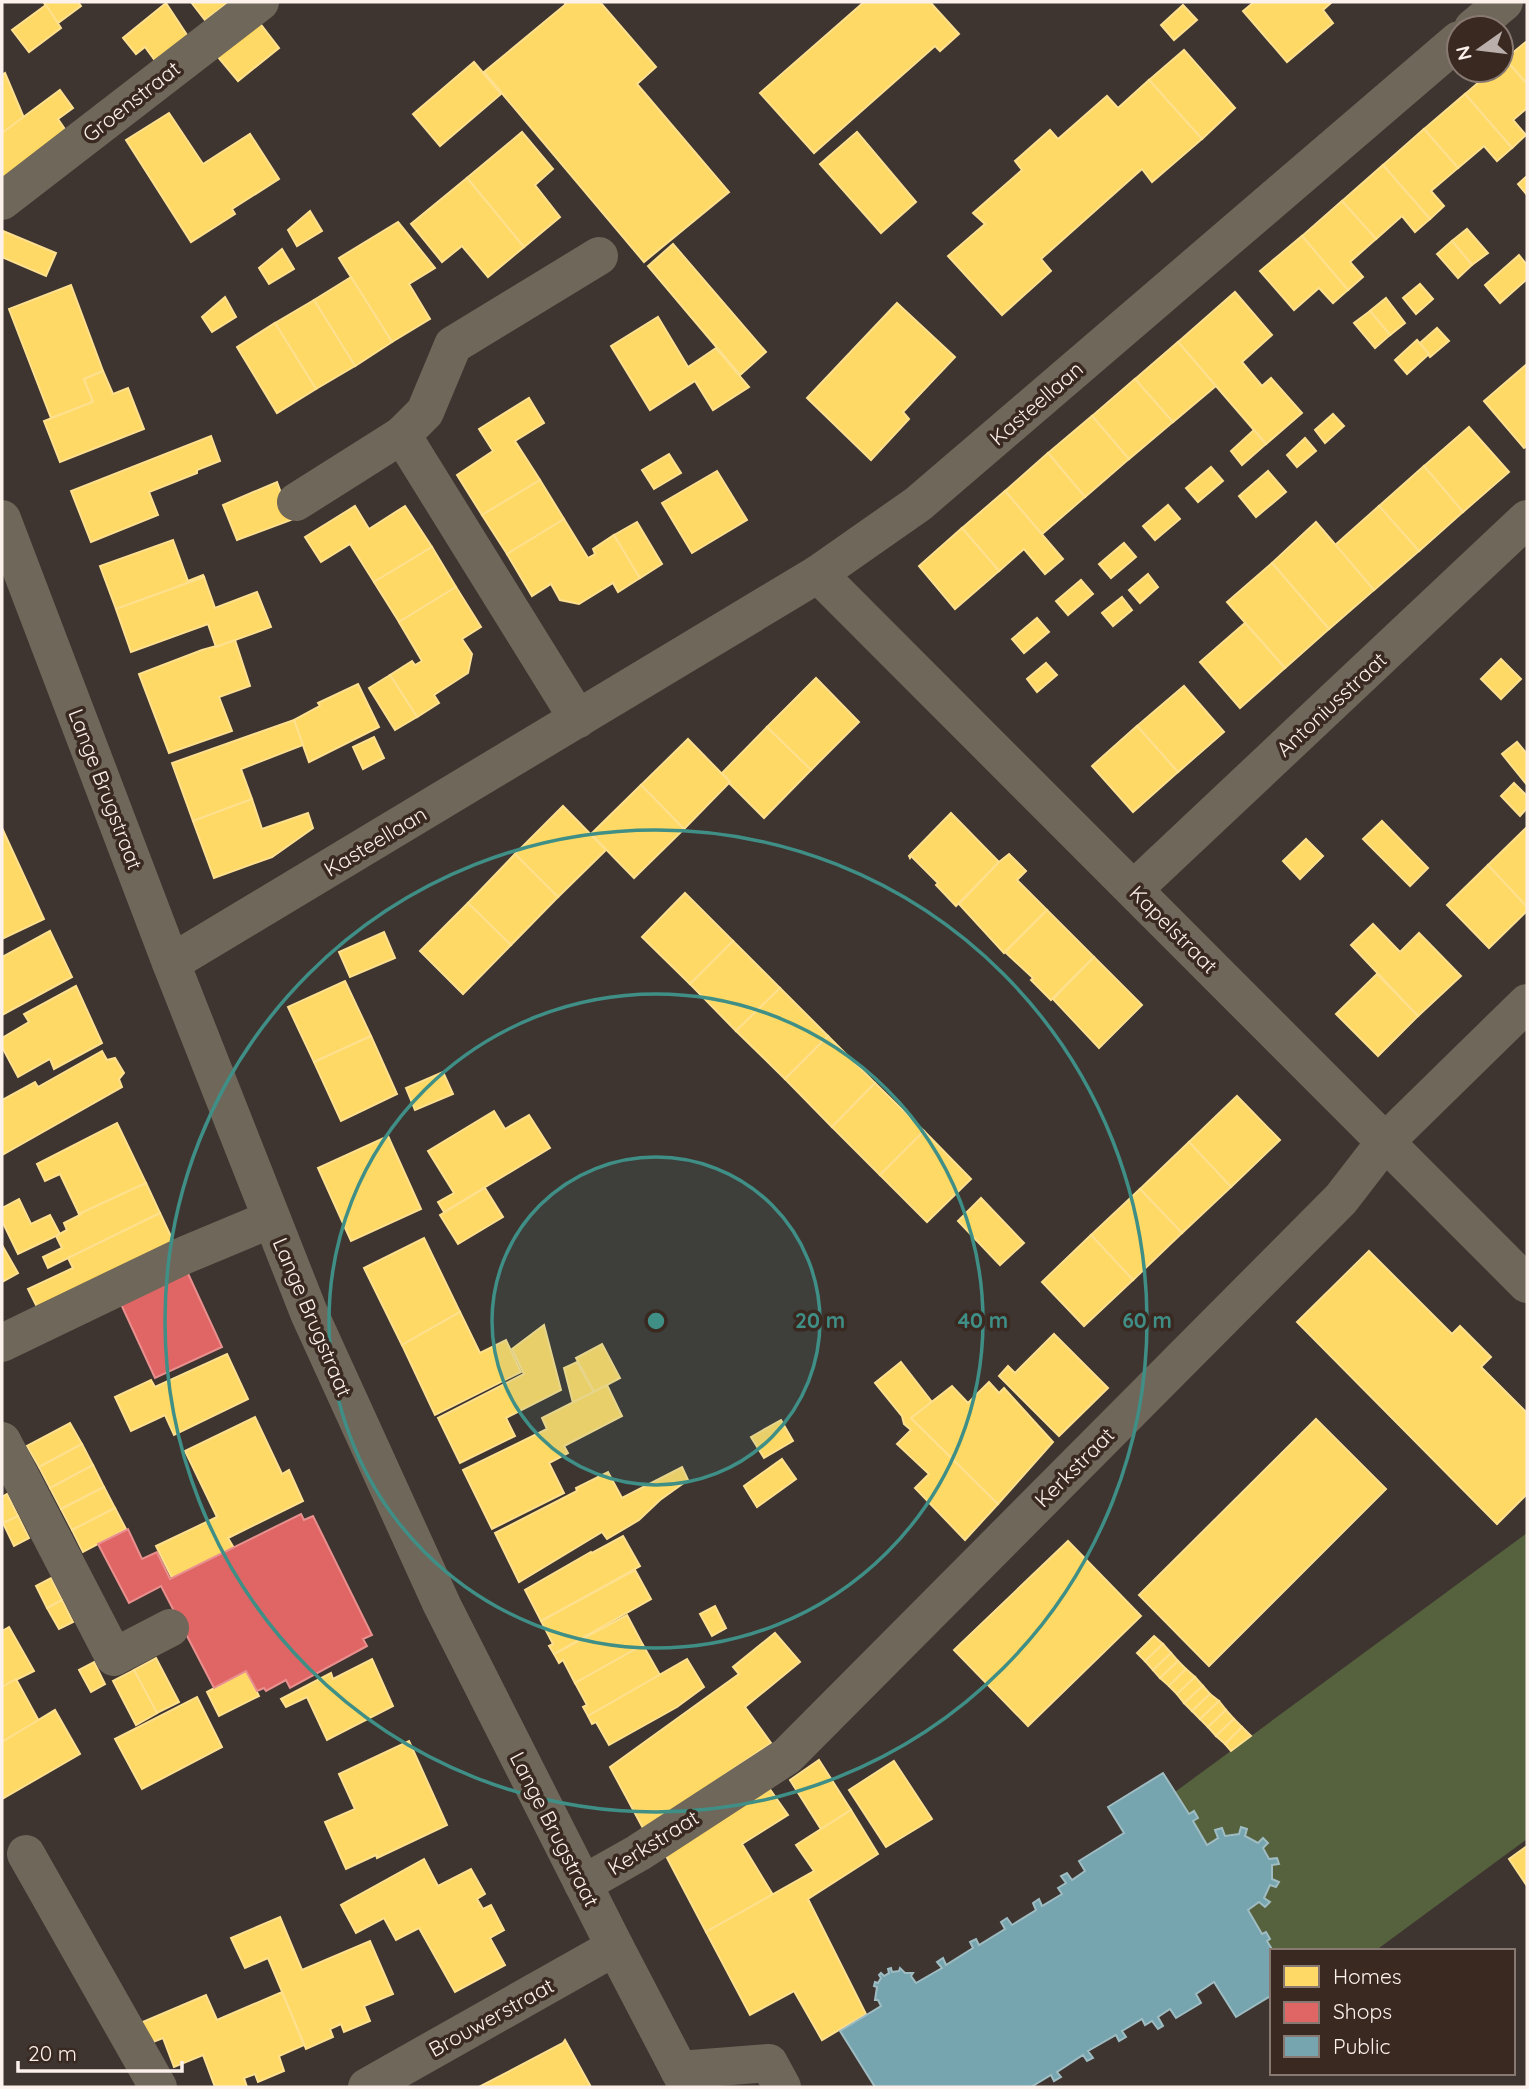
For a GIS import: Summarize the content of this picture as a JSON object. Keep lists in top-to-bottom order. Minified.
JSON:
{"streets":{"street":["Groenstraat","Kasteellaan","Antoniusstraat","Lange Brugstraat","Kapelstraat","Kerkstraat","Brouwerstraat"]},"crossings":[["Kasteellaan","Lange Brugstraat"],["Kasteellaan","Kapelstraat"],["Antoniusstraat","Kapelstraat"],["Lange Brugstraat","Kerkstraat"],["Lange Brugstraat","Brouwerstraat"],["Kapelstraat","Kerkstraat"]],"legend":["Homes","Shops","Public"],"scale_bar":"20 m","north":"left","rings":["20 m","40 m","60 m"]}
